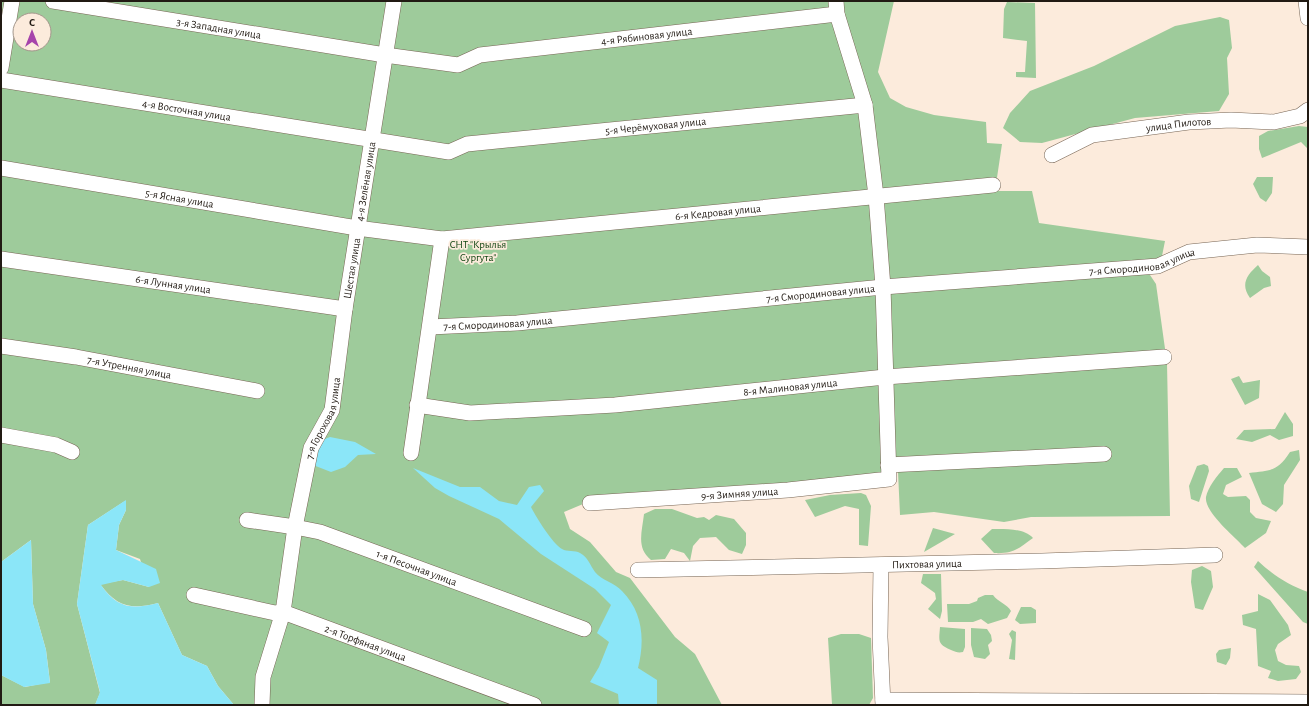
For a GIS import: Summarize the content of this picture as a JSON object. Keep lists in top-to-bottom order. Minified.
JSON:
{"streets":{"street":["3-я Западная улица","4-я Рябиновая улица","4-я Восточная улица","улица Пилотов","5-я Черёмуховая улица","4-я Зелёная улица","5-я Ясная улица","6-я Кедровая улица","7-я Смородиновая улица","Шестая улица","6-я Лунная улица","7-я Утренняя улица","8-я Малиновая улица","7-я Гороховая улица","9-я Зимняя улица","Пихтовая улица","1-я Песочная улица","2-я Торфяная улица"]},"crossings":[["3-я Западная улица","4-я Рябиновая улица"],["4-я Восточная улица","4-я Зелёная улица"],["5-я Черёмуховая улица","4-я Зелёная улица"],["4-я Зелёная улица","5-я Ясная улица"],["4-я Зелёная улица","Шестая улица"],["5-я Ясная улица","6-я Кедровая улица"],["5-я Ясная улица","Шестая улица"],["Шестая улица","6-я Лунная улица"],["Шестая улица","7-я Гороховая улица"],["6-я Лунная улица","7-я Гороховая улица"],["7-я Гороховая улица","1-я Песочная улица"],["7-я Гороховая улица","2-я Торфяная улица"]],"parks":["CНТ \"Крылья Сургута\""],"north":"top"}
